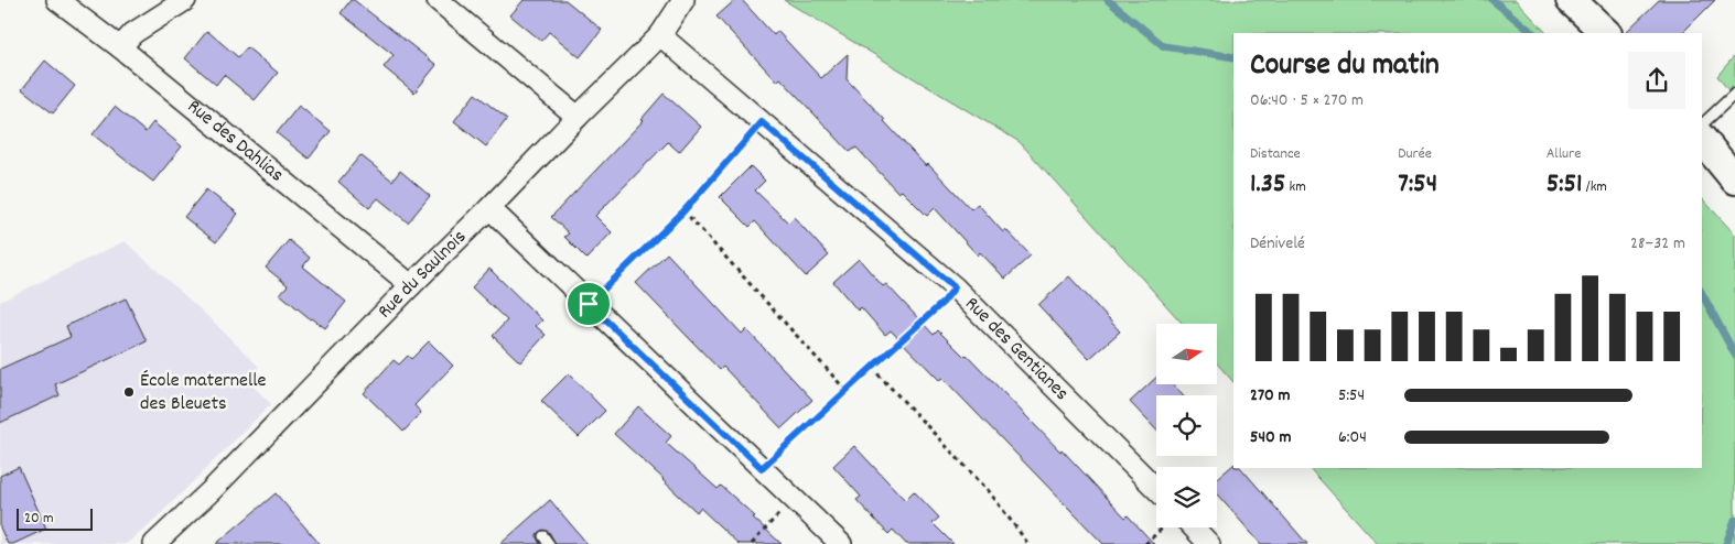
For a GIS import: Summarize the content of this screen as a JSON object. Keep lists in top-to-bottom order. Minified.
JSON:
{"streets":{"street":["Rue des Dahlias","Rue du Saulnois","Rue des Gentianes"]},"crossings":[["Rue des Dahlias","Rue du Saulnois"],["Rue du Saulnois","Rue des Gentianes"]],"places":["École maternelle des Bleuets"],"scale_bar":"20 m","north":"right","page":{"heading":["Course du matin","06:40 · 5 × 270 m"],"stats":[["Distance","1.35 km"],["Durée","7:54"],["Allure","5:51 /km"]],"chart":["Dénivelé","28–32 m"],"list":[{"name":"270 m","note":"5:54"},{"name":"540 m","note":"6:04"}],"scale":"20 m"}}
